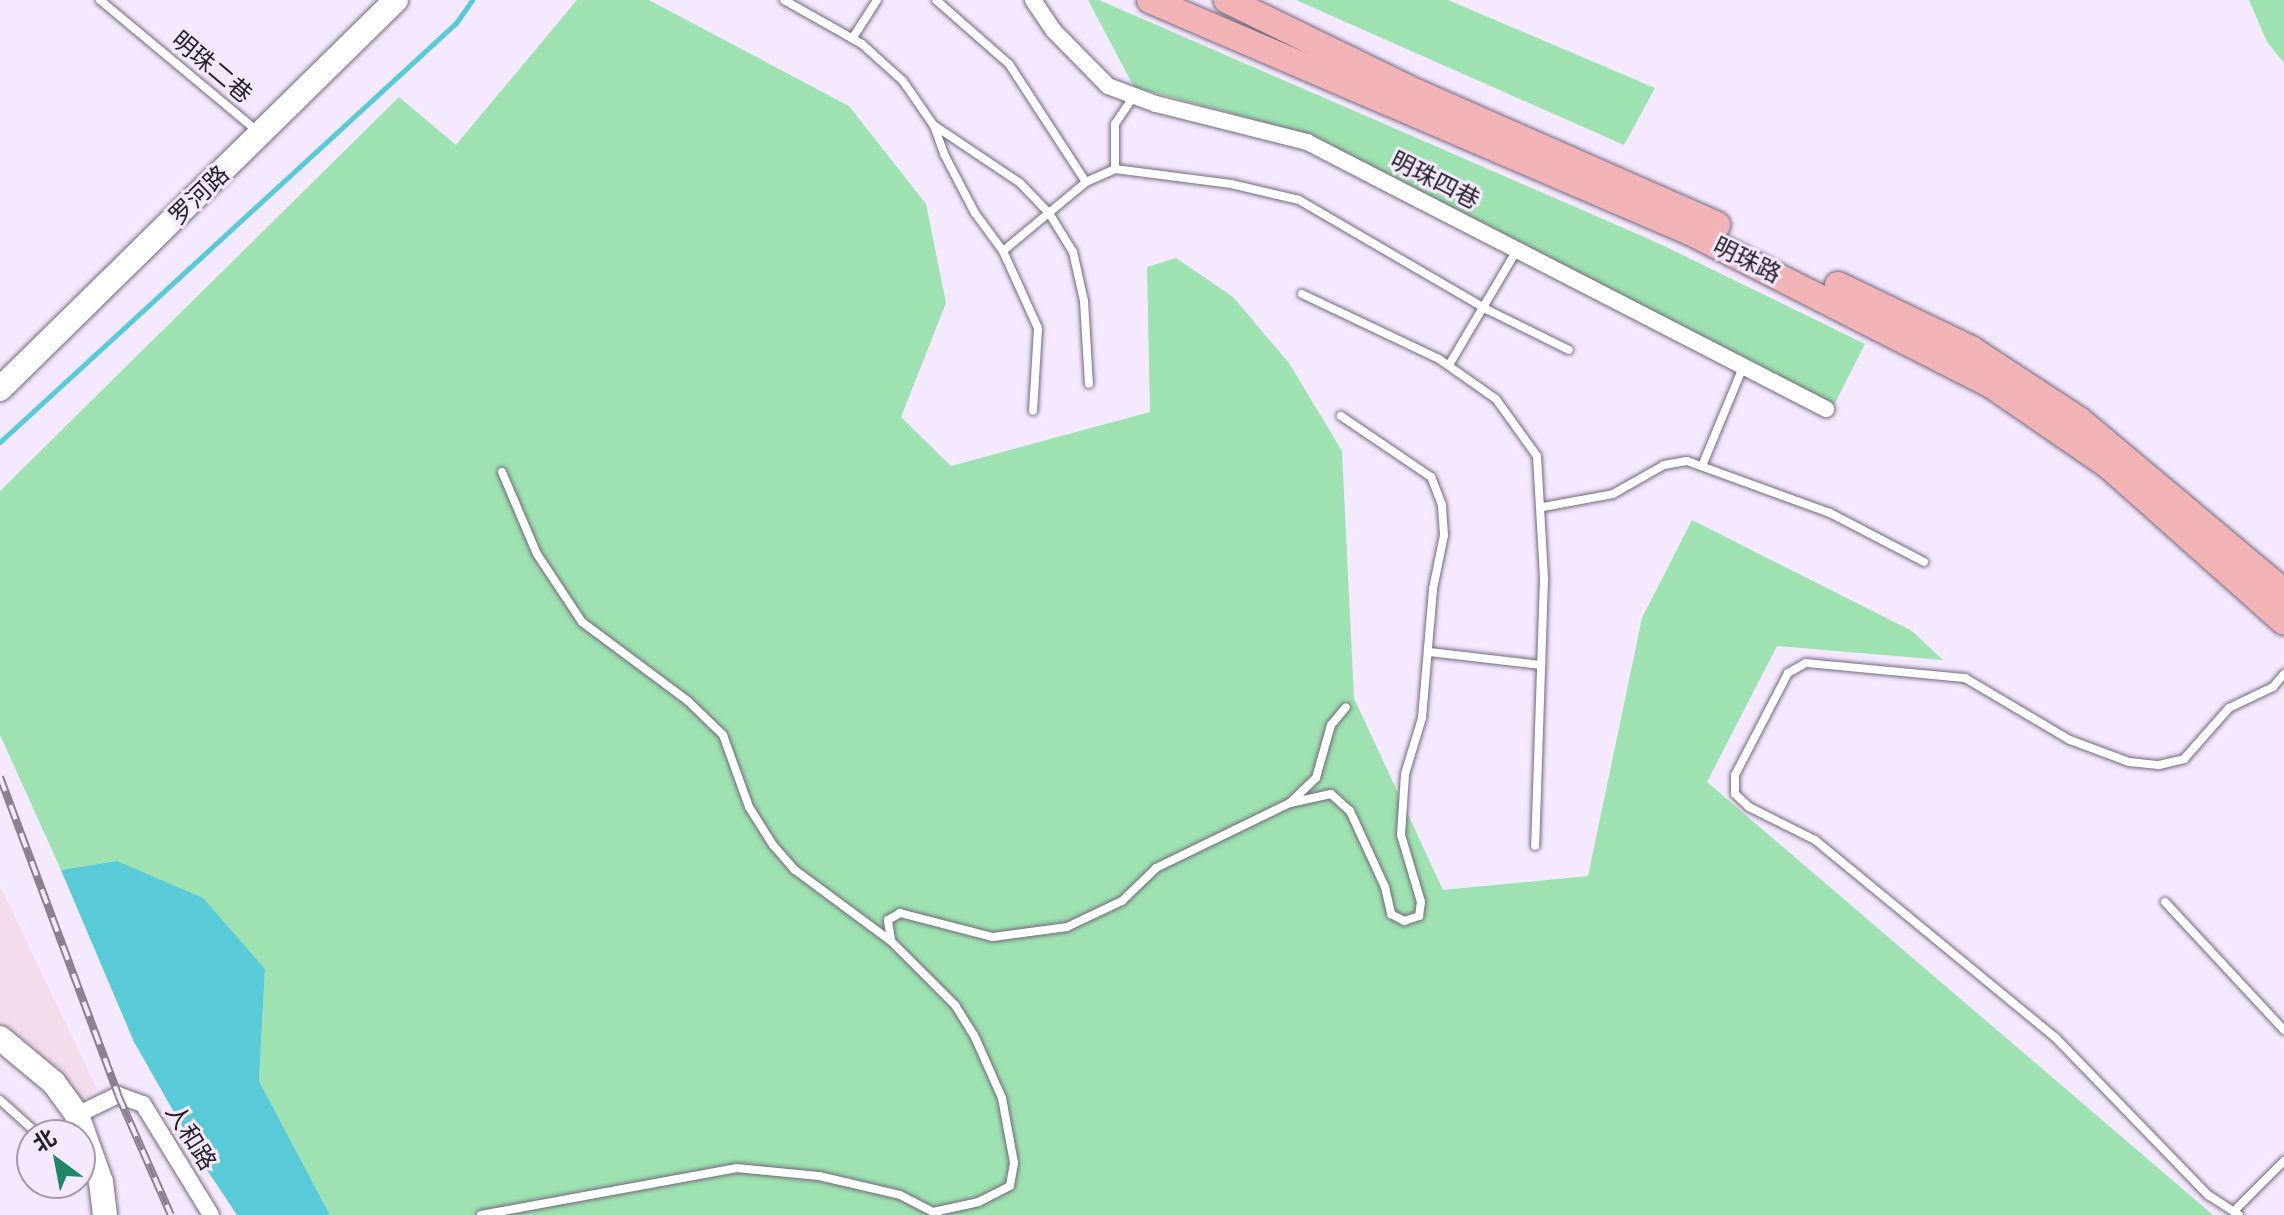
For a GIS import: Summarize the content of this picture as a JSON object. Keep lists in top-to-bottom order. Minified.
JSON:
{"streets":{"main road":["罗河路","明珠路"],"street":["明珠四巷","人和路"],"lane":["明珠二巷"]},"crossings":[["明珠二巷","罗河路"]],"north":"top left"}
